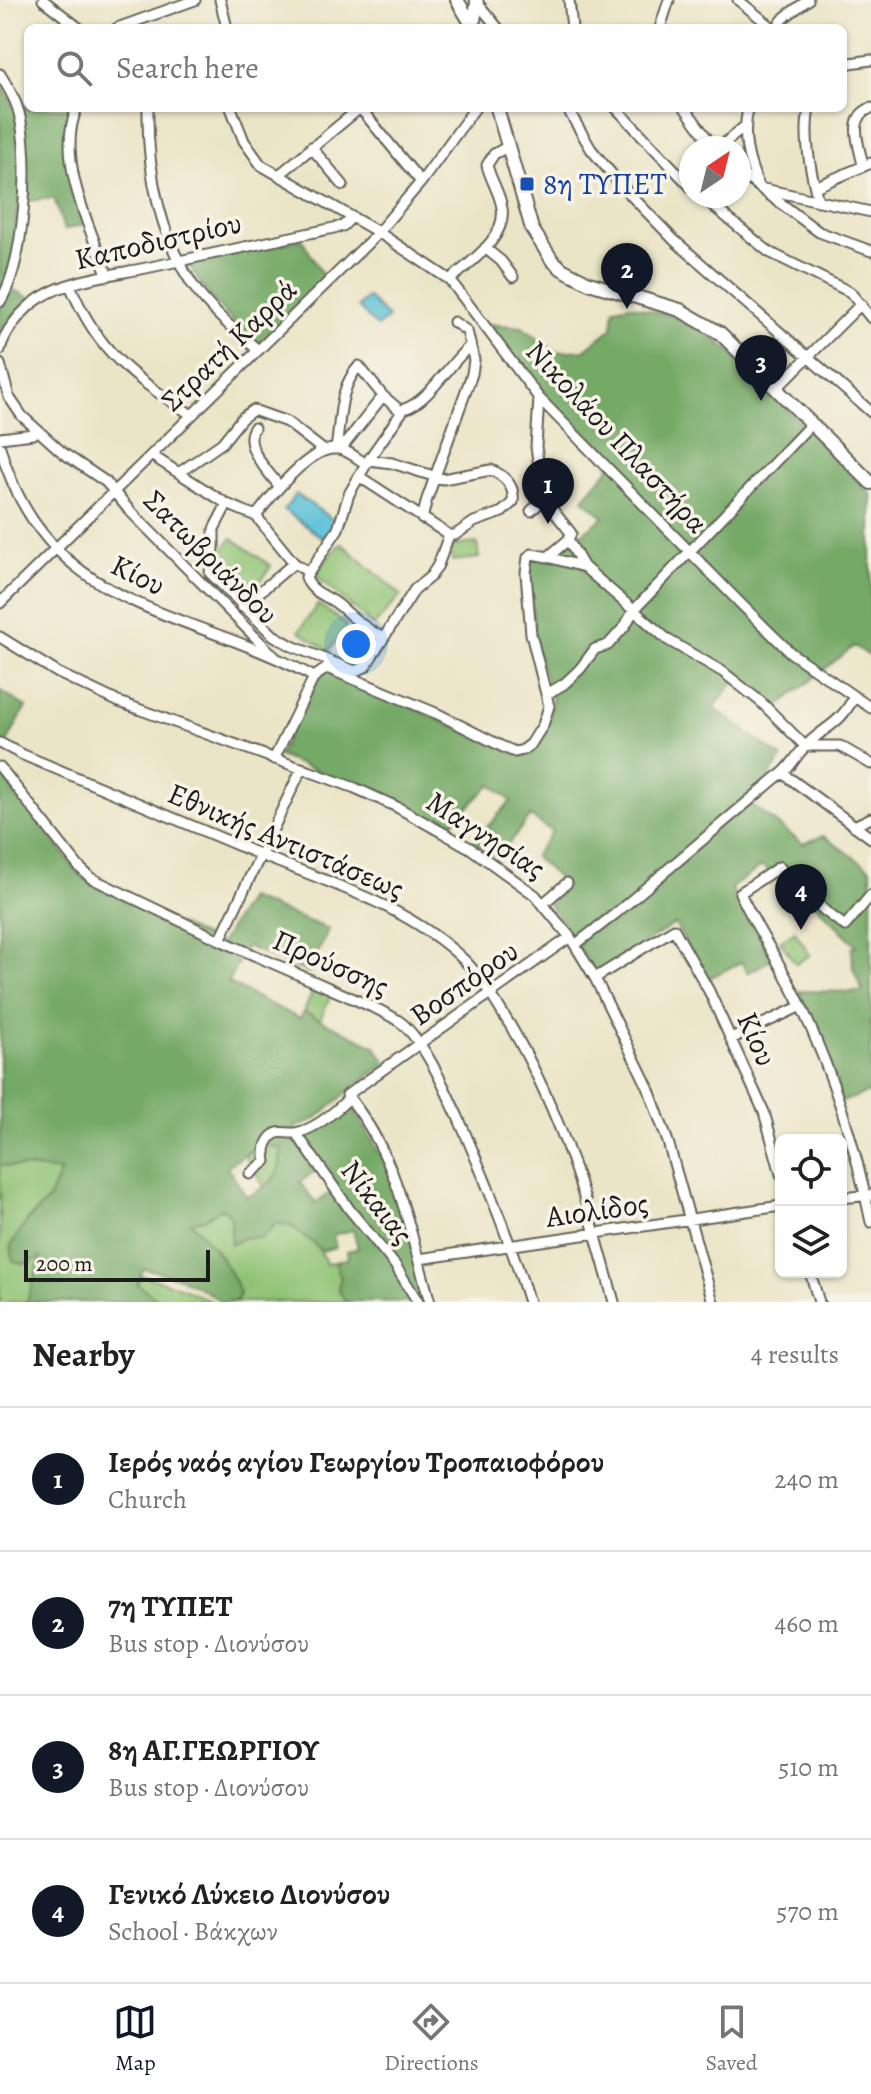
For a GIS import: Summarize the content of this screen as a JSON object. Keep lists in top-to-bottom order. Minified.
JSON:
{"streets":{"street":["Καποδιστρίου","Στρατή Καρρά","Νικολάου Πλαστήρα","Σατωβριάνδου","Κίου","Μαγνησίας","Εθνικής Αντιστάσεως","Προύσσης","Βοσπόρου","Νίκαιας","Αιολίδος"]},"crossings":[["Καποδιστρίου","Νικολάου Πλαστήρα"],["Στρατή Καρρά","Νικολάου Πλαστήρα"],["Στρατή Καρρά","Σατωβριάνδου"],["Στρατή Καρρά","Κίου"],["Νικολάου Πλαστήρα","Βοσπόρου"],["Σατωβριάνδου","Κίου"],["Κίου","Μαγνησίας"],["Μαγνησίας","Βοσπόρου"],["Μαγνησίας","Αιολίδος"],["Εθνικής Αντιστάσεως","Βοσπόρου"],["Εθνικής Αντιστάσεως","Αιολίδος"],["Προύσσης","Βοσπόρου"],["Προύσσης","Αιολίδος"],["Βοσπόρου","Νίκαιας"]],"places":{"transit":["8η ΤΥΠΕΤ"]},"scale_bar":"200 m","north":"top right","page":{"search":"Search here","pins":["2","3","1","4"],"scale":"200 m","heading":["Nearby","4 results"],"list":[{"mark":"1","name":"Ιερός ναός αγίου Γεωργίου Τροπαιοφόρου","note":"Church","value":"240 m"},{"mark":"2","name":"7η ΤΥΠΕΤ","note":"Bus stop · Διονύσου","value":"460 m"},{"mark":"3","name":"8η ΑΓ.ΓΕΩΡΓΙΟΥ","note":"Bus stop · Διονύσου","value":"510 m"},{"mark":"4","name":"Γενικό Λύκειο Διονύσου","note":"School · Βάκχων","value":"570 m"}],"nav":["Map","Directions","Saved"]}}
